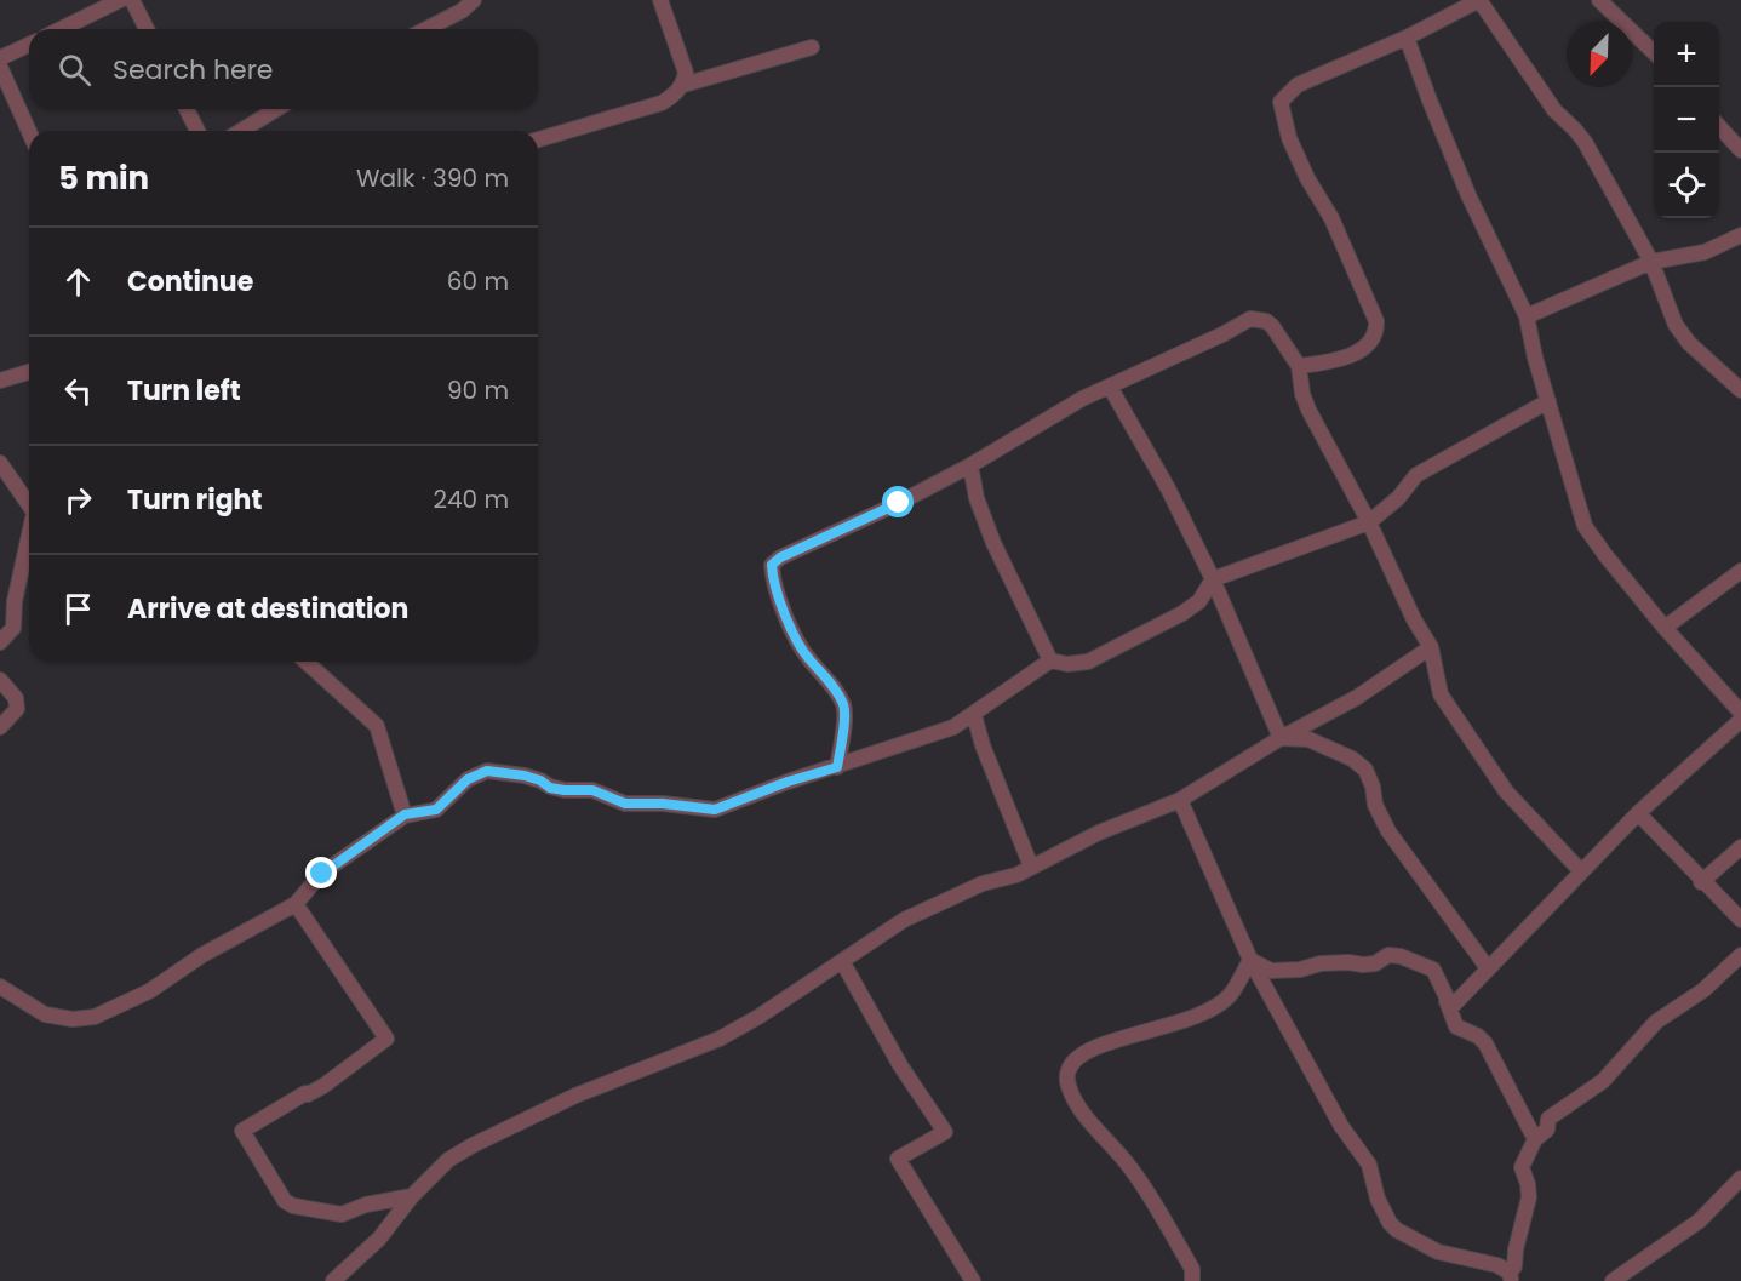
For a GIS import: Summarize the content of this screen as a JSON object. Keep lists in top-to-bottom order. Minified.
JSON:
{"north":"bottom left","page":{"map_buttons":["+","−"],"search":"Search here","heading":["5 min","Walk · 390 m"],"list":[["Continue","60 m"],["Turn left","90 m"],["Turn right","240 m"],"Arrive at destination"]}}
